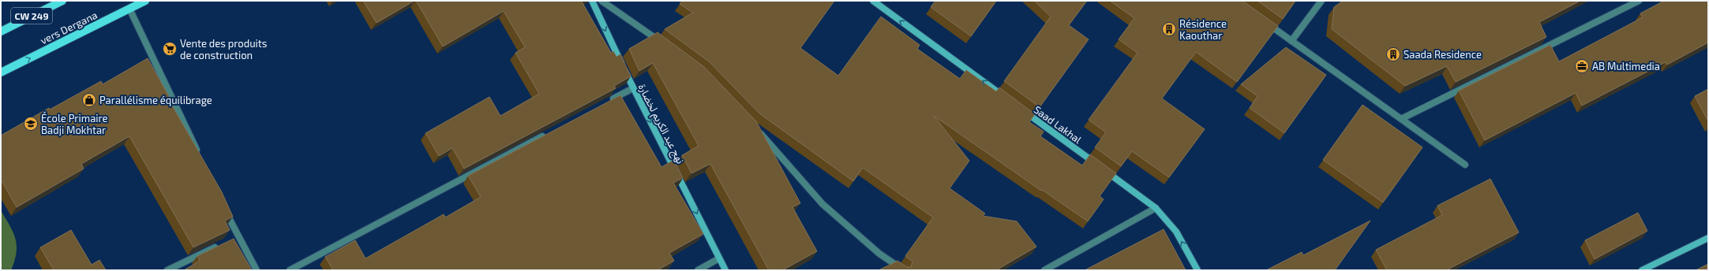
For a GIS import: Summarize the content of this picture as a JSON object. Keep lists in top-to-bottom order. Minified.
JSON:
{"streets":{"main road":["CW 249","vers Dergana","نهج عبد الكريم لخضارة","Saad Lakhal"]},"one_way":["نهج عبد الكريم لخضارة"],"places":{"building":["Résidence Kaouthar","Saada Residence"],"supermarket":["Vente des produits de construction"],"office":["AB Multimedia"],"shop":["Parallélisme équilibrage"],"school or university":["École Primaire Badji Mokhtar"]}}
